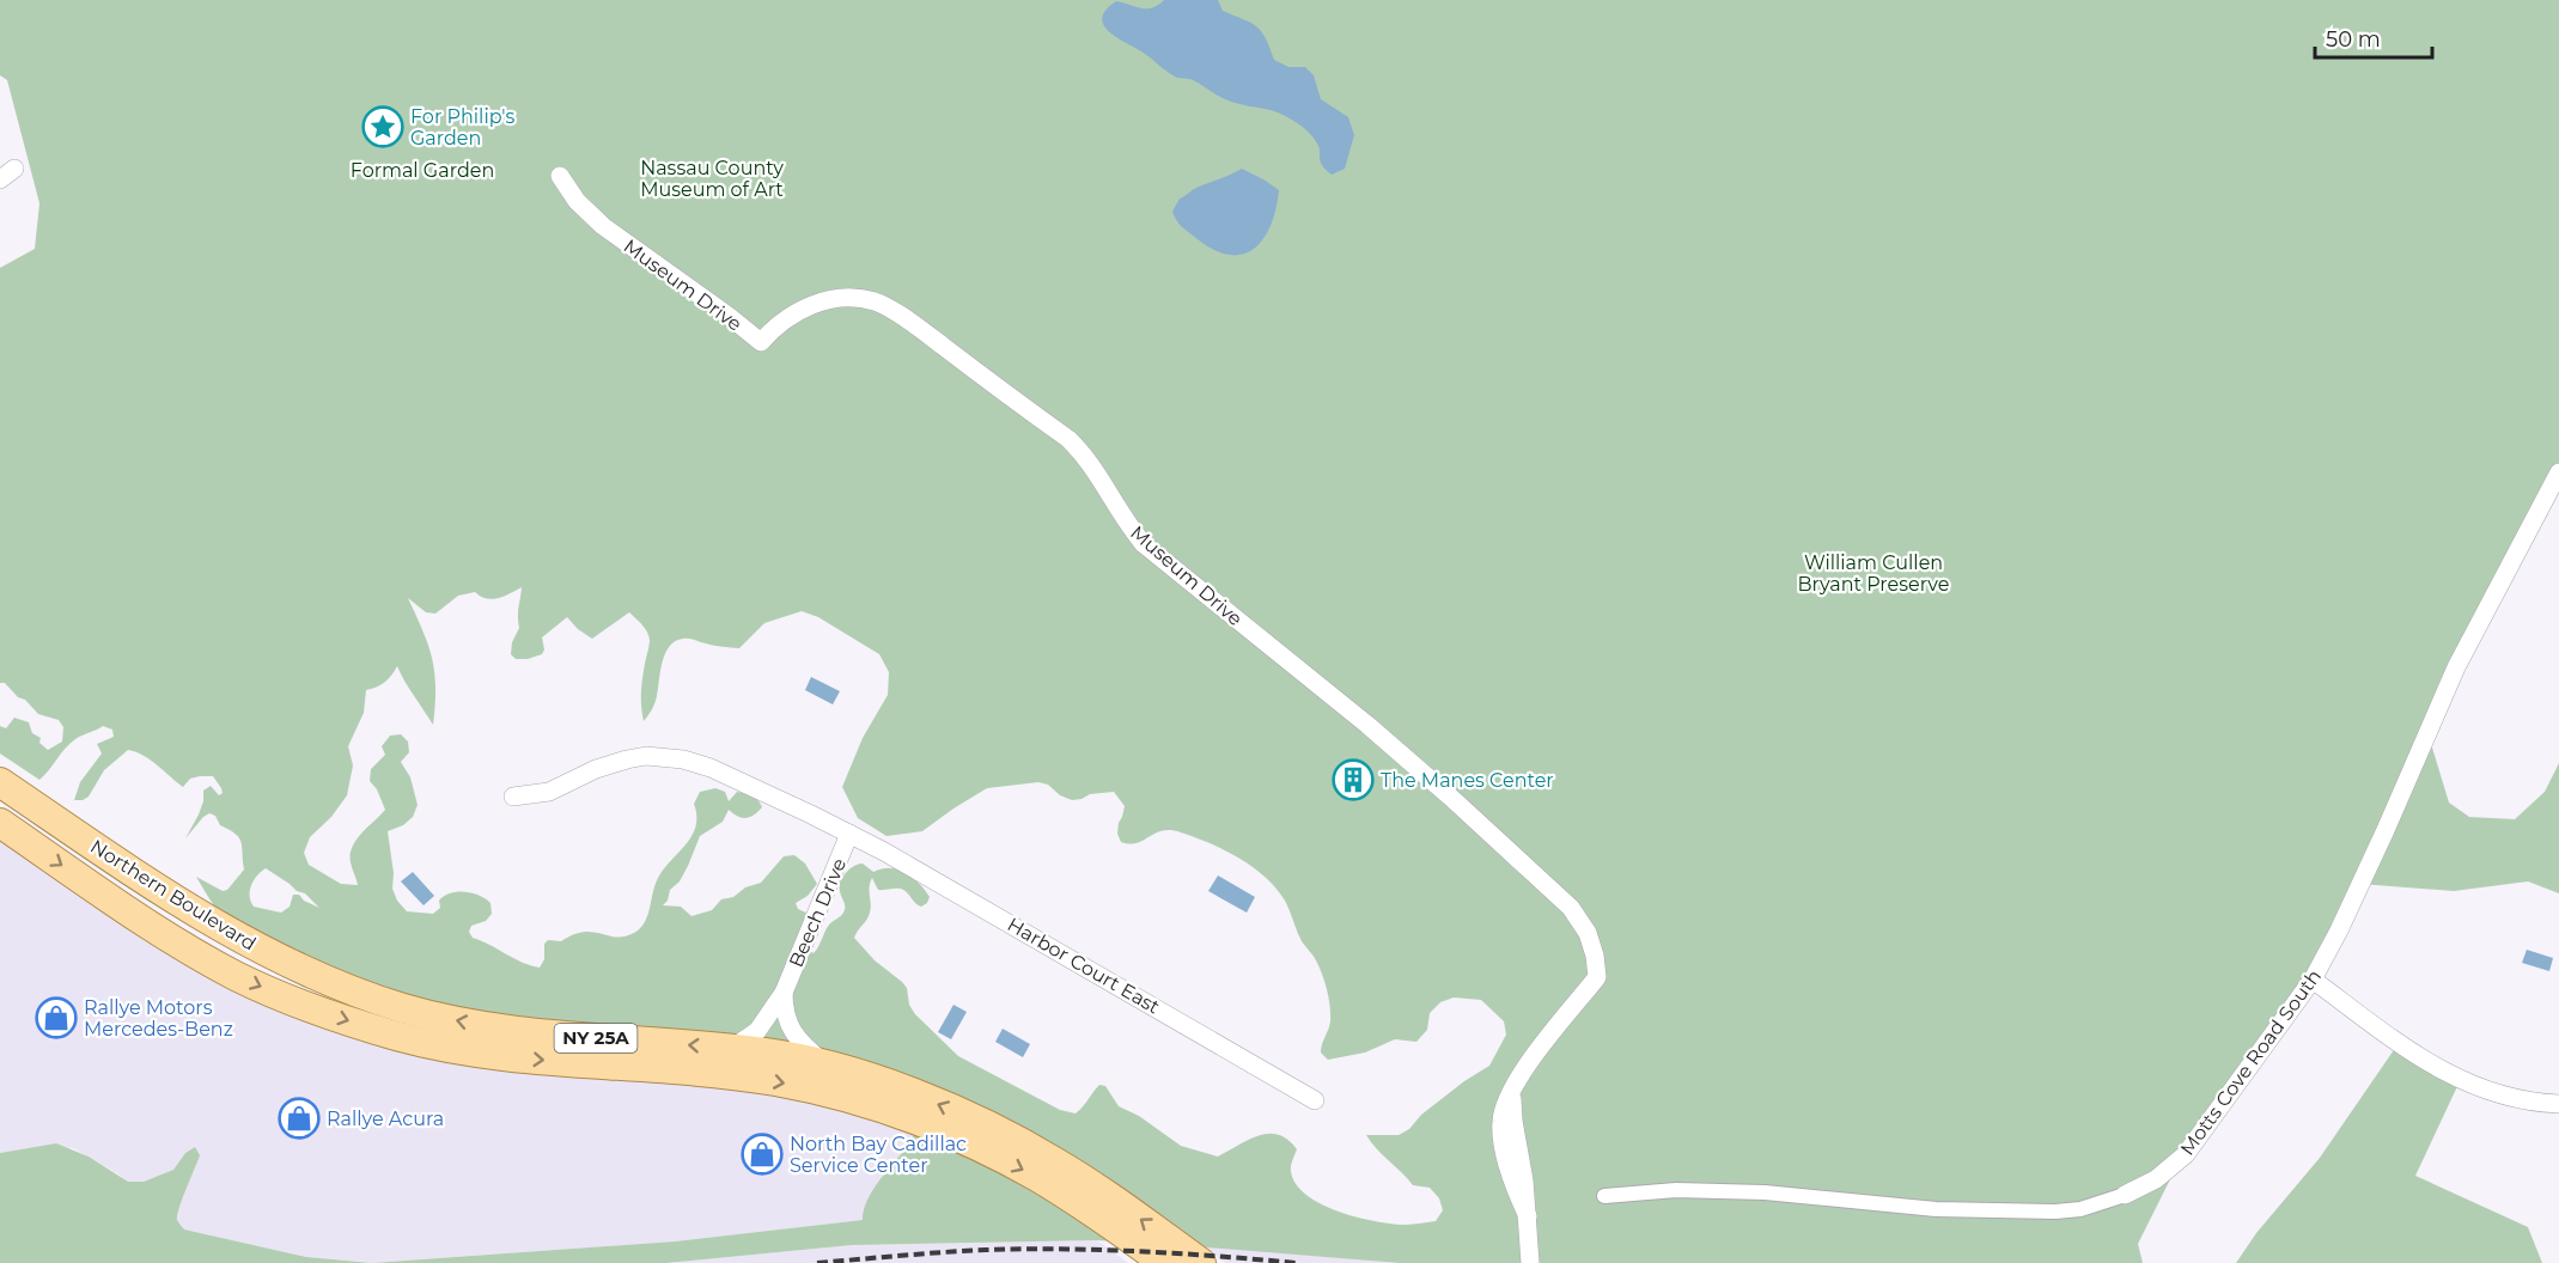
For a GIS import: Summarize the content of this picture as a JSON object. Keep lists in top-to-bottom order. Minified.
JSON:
{"streets":{"main road":["Northern Boulevard","NY 25A"],"street":["Museum Drive","Beech Drive","Harbor Court East","Motts Cove Road South"]},"crossings":[["Northern Boulevard","Beech Drive"],["Beech Drive","Harbor Court East"]],"parks":["Nassau County Museum of Art","Formal Garden","William Cullen Bryant Preserve"],"places":{"place":["For Philip's Garden"],"building":["The Manes Center"],"shop":["Rallye Motors Mercedes-Benz","Rallye Acura","North Bay Cadillac Service Center"]},"scale_bar":"50 m"}
